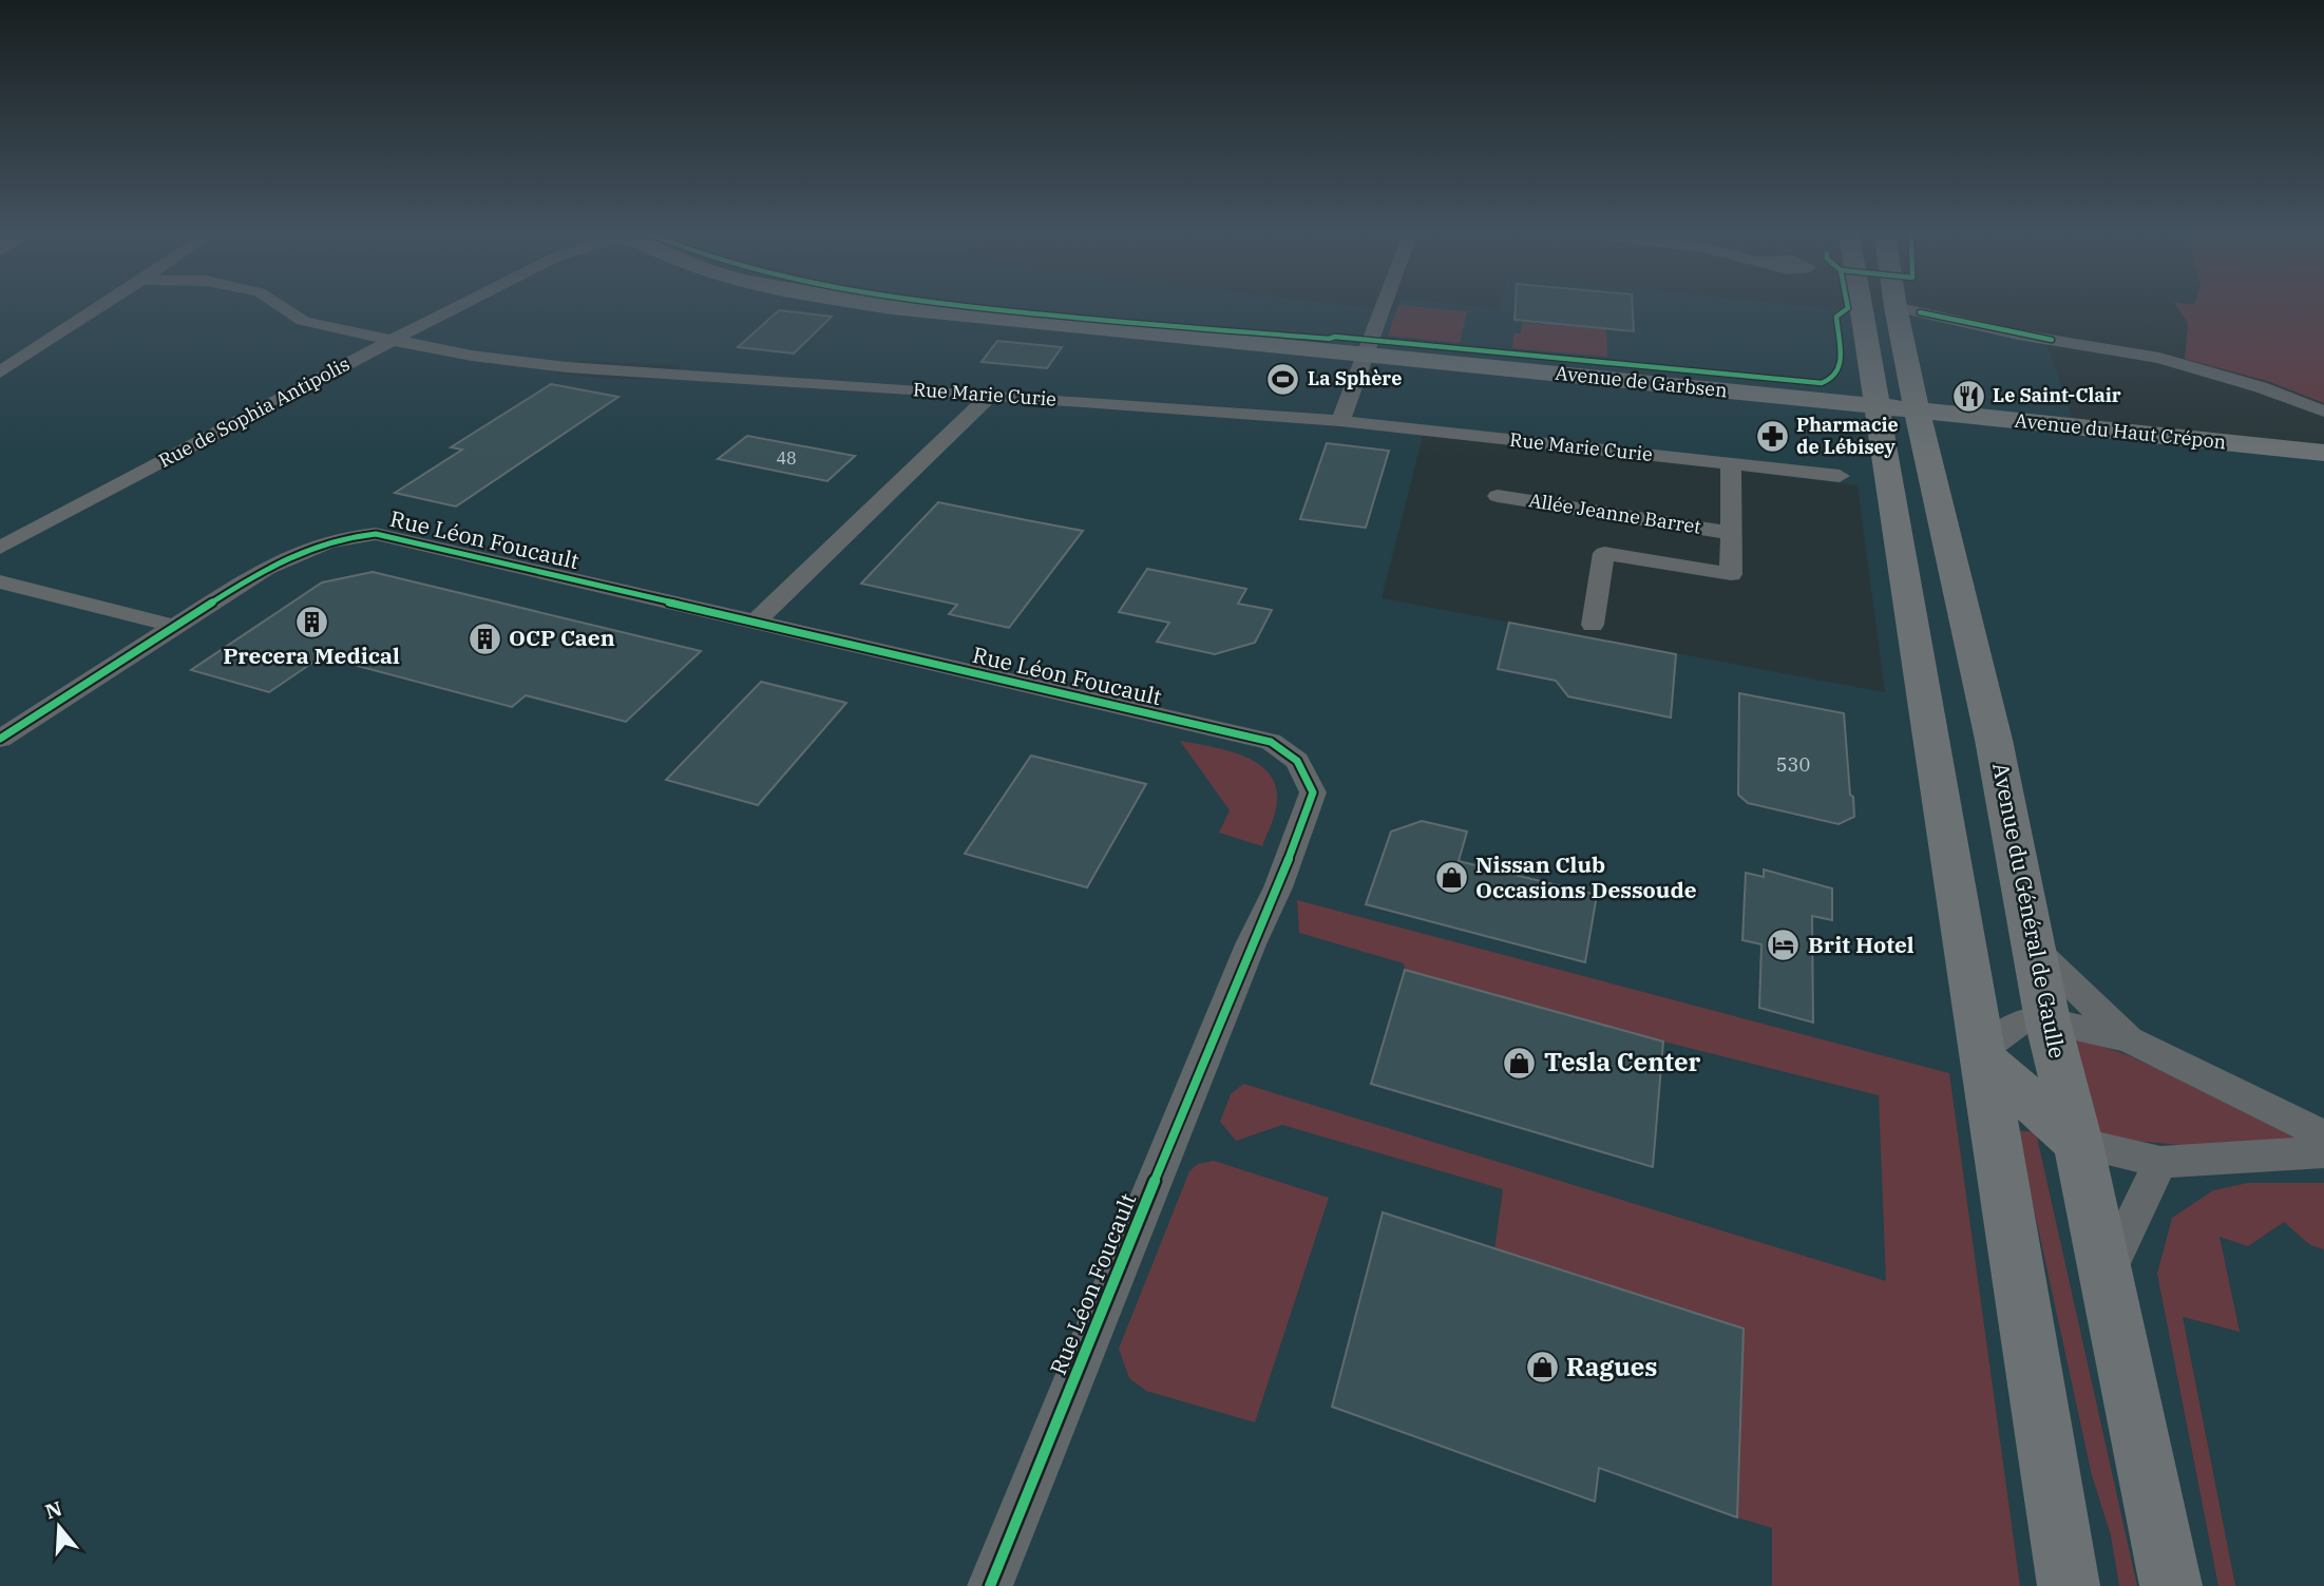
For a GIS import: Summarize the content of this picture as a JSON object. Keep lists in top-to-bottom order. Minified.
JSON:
{"streets":{"main road":["Avenue de Garbsen","Avenue du Haut Crépon","Avenue du Général de Gaulle"],"street":["Rue Marie Curie","Rue de Sophia Antipolis","Allée Jeanne Barret","Rue Léon Foucault"]},"crossings":[["Avenue de Garbsen","Avenue du Haut Crépon"],["Avenue de Garbsen","Avenue du Général de Gaulle"],["Rue Marie Curie","Rue de Sophia Antipolis"],["Avenue du Haut Crépon","Avenue du Général de Gaulle"]],"places":{"sports":["La Sphère"],"restaurant":["Le Saint-Clair"],"pharmacy":["Pharmacie de Lébisey"],"building":["Precera Medical","OCP Caen"],"shop":["Nissan Club Occasions Dessoude","Tesla Center","Ragues"],"hotel":["Brit Hotel"]},"house_numbers":["48","530"],"north":"top"}
